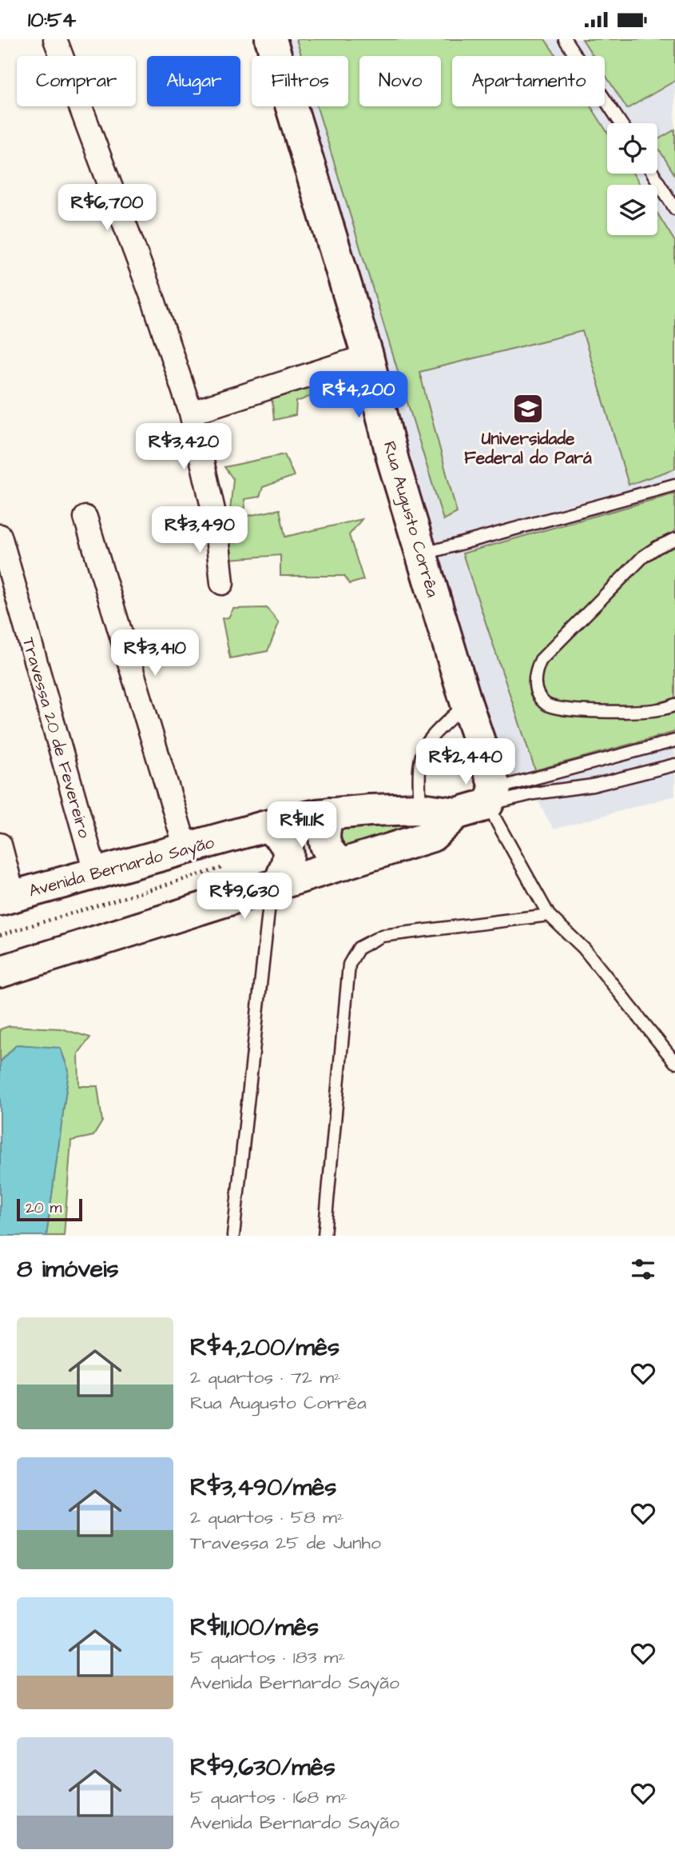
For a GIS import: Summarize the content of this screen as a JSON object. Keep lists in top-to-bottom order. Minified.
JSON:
{"streets":{"main road":["Rua Augusto Corrêa","Avenida Bernardo Sayão"],"street":["Travessa 20 de Fevereiro"]},"crossings":[["Travessa 20 de Fevereiro","Avenida Bernardo Sayão"]],"places":{"school or university":["Universidade Federal do Pará"]},"scale_bar":"20 m","page":{"status":"10:54","chip":["Comprar","Alugar","Filtros","Novo","Apartamento"],"price":["R$6,700","R$4,200","R$3,420","R$3,490","R$3,410","R$2,440","R$11.1K","R$9,630"],"scale":"20 m","heading":"8 imóveis","list":[{"name":"R$4,200/mês","note":"2 quartos · 72 m² · Rua Augusto Corrêa"},{"name":"R$3,490/mês","note":"2 quartos · 58 m² · Travessa 25 de Junho"},{"name":"R$11,100/mês","note":"5 quartos · 183 m² · Avenida Bernardo Sayão"},{"name":"R$9,630/mês","note":"5 quartos · 168 m² · Avenida Bernardo Sayão"}]}}
